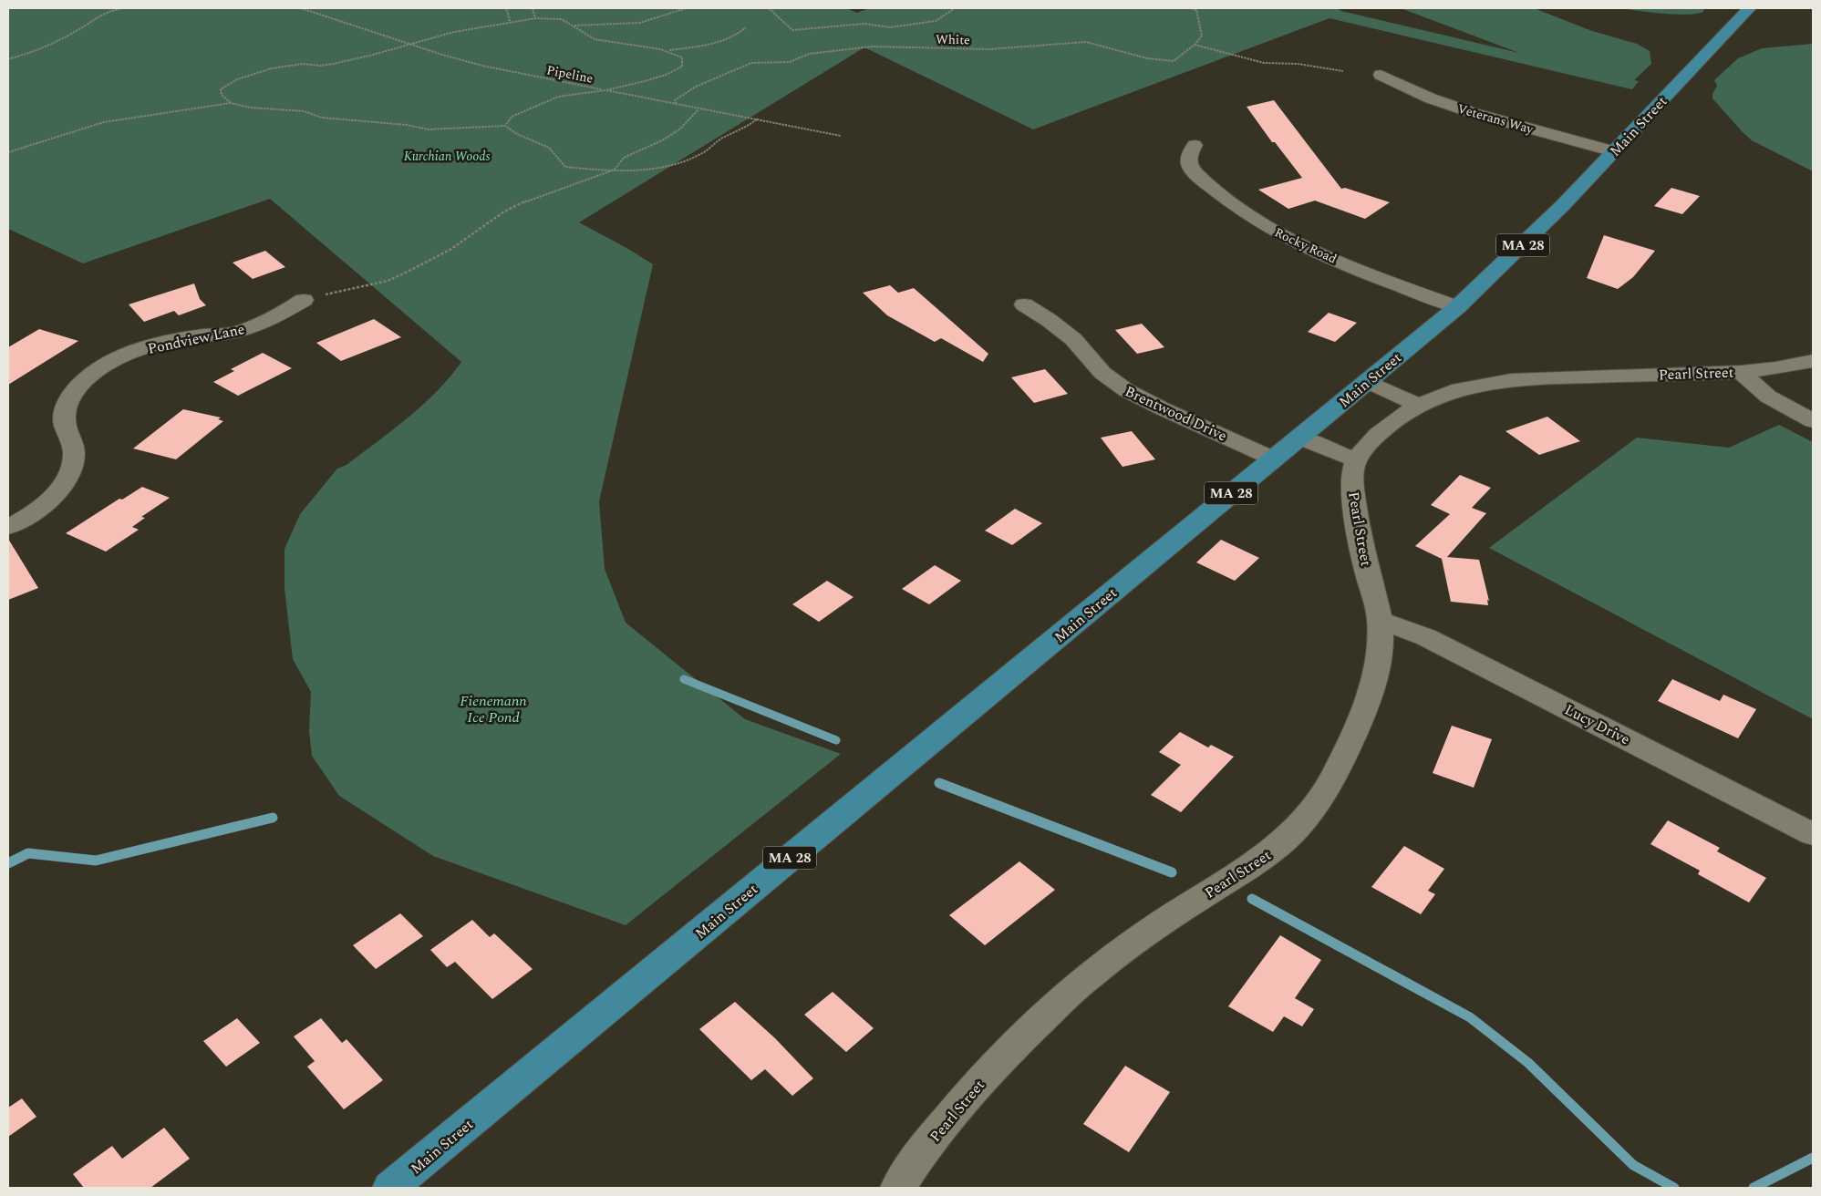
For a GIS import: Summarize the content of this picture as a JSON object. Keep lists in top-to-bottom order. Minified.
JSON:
{"streets":{"main road":["Main Street","MA 28"],"street":["Veterans Way","Rocky Road","Pondview Lane","Pearl Street","Brentwood Drive","Lucy Drive"],"path":["White","Pipeline"]},"crossings":[["White","Pipeline"],["Veterans Way","Main Street"],["Main Street","Rocky Road"],["Main Street","Brentwood Drive"],["Pearl Street","Lucy Drive"]],"parks":["Kurchian Woods","Fienemann Ice Pond"]}
